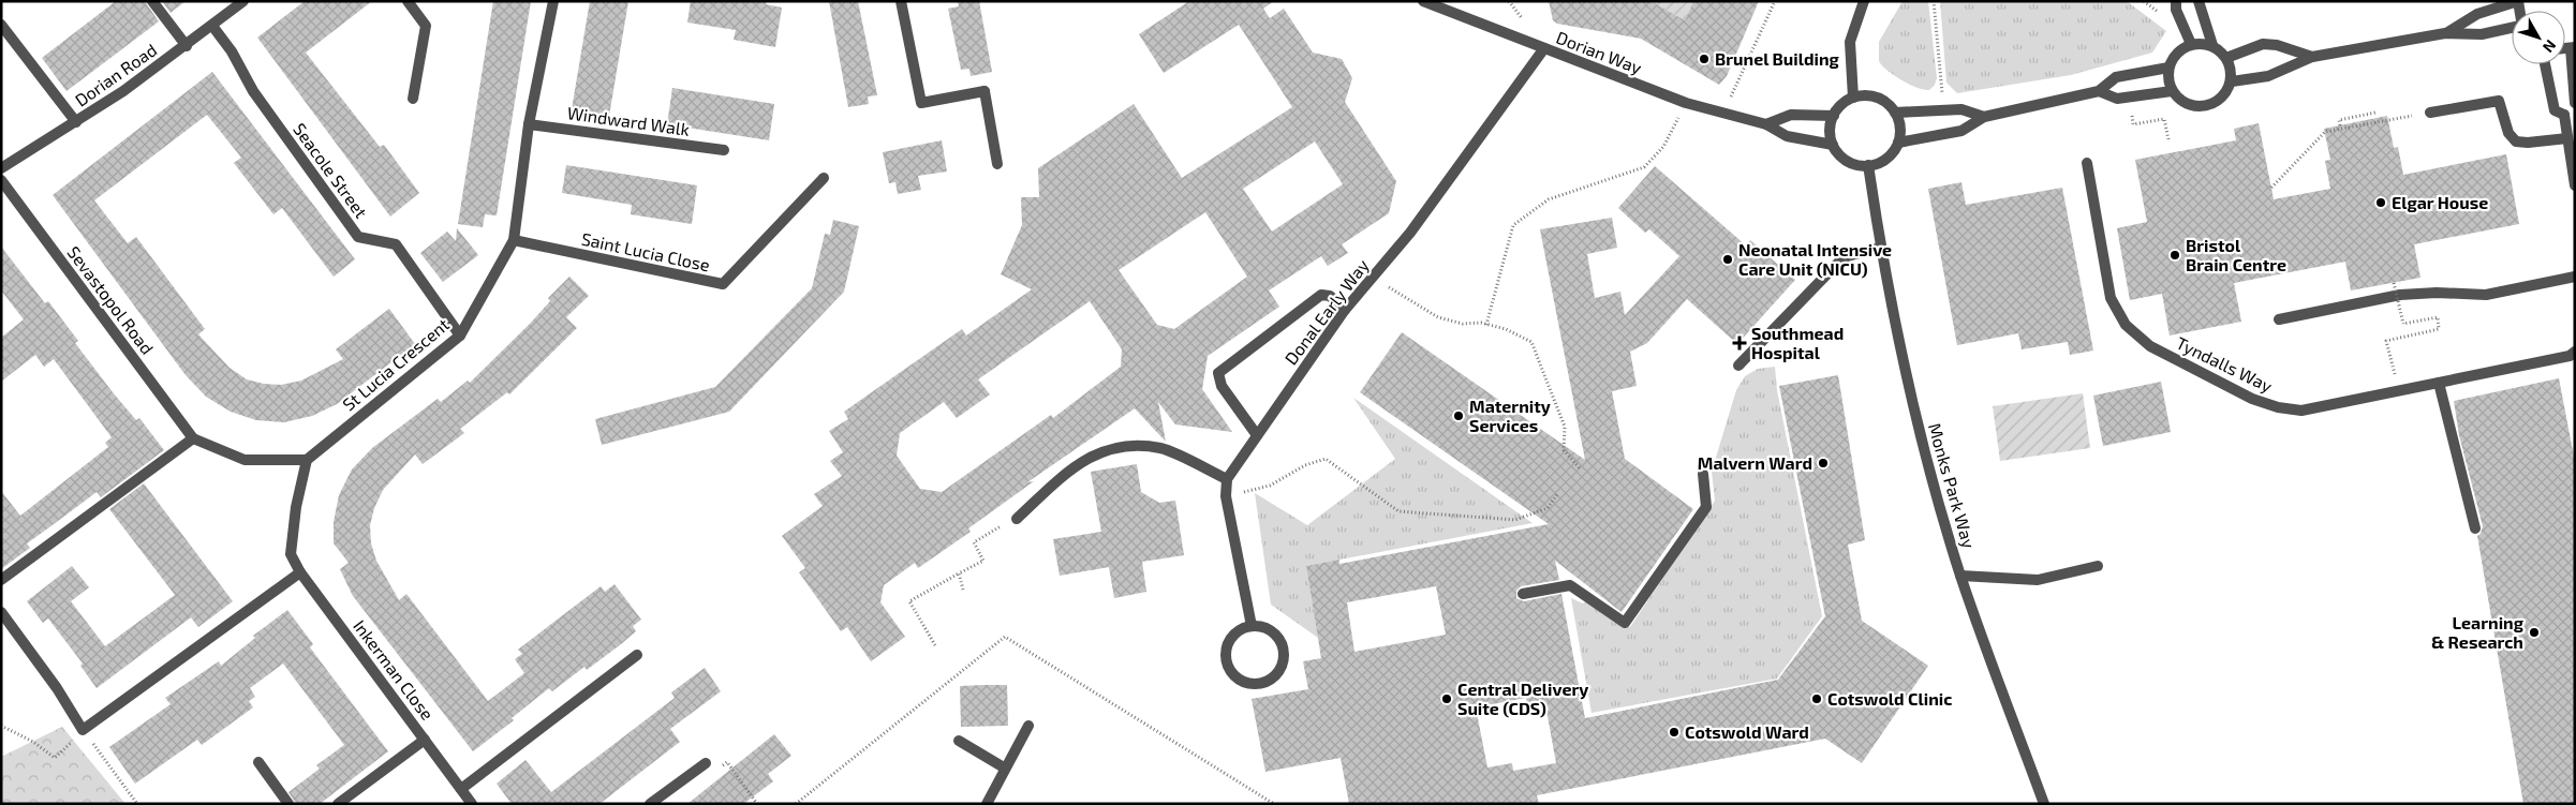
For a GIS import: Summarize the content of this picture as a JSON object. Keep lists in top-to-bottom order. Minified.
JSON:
{"streets":{"street":["Dorian Way","Dorian Road","Windward Walk","Seacole Street","Saint Lucia Close","Sevastopol Road","Donal Early Way","St Lucia Crescent","Tyndalls Way","Monks Park Way","Inkerman Close"]},"crossings":[["Dorian Way","Donal Early Way"],["Dorian Way","Monks Park Way"],["Dorian Road","Seacole Street"],["Windward Walk","St Lucia Crescent"],["Seacole Street","St Lucia Crescent"],["Saint Lucia Close","St Lucia Crescent"],["St Lucia Crescent","Inkerman Close"]],"places":{"other":["Brunel Building","Elgar House","Bristol Brain Centre","Neonatal Intensive Care Unit (NICU)","Maternity Services","Malvern Ward","Learning & Research","Central Delivery Suite (CDS)","Cotswold Clinic","Cotswold Ward"],"health":["Southmead Hospital"]},"north":"bottom right"}
